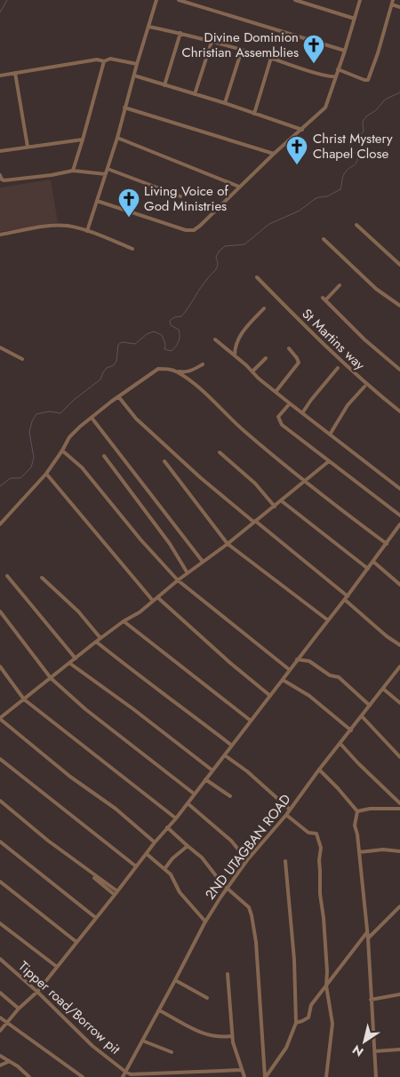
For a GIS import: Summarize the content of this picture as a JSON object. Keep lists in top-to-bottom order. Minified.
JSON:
{"streets":{"street":["St Martins way","2ND UTAGBAN ROAD","Tipper road/Borrow pit"]},"crossings":[["2ND UTAGBAN ROAD","Tipper road/Borrow pit"]],"places":{"church":["Divine Dominion Christian Assemblies","Christ Mystery Chapel Close","Living Voice of God Ministries"]},"north":"bottom left"}
